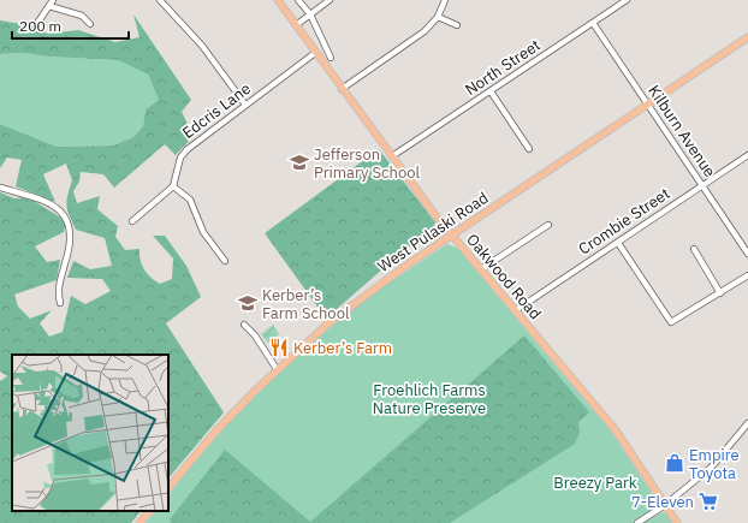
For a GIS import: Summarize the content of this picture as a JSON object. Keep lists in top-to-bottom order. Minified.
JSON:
{"streets":{"main road":["West Pulaski Road","Oakwood Road"],"street":["North Street","Edcris Lane","Kilburn Avenue","Crombie Street"]},"crossings":[["North Street","Kilburn Avenue"],["North Street","Oakwood Road"],["Edcris Lane","Oakwood Road"],["Kilburn Avenue","Crombie Street"],["Kilburn Avenue","West Pulaski Road"],["Crombie Street","Oakwood Road"],["West Pulaski Road","Oakwood Road"]],"parks":["Froehlich Farms Nature Preserve","Breezy Park"],"places":{"school or university":["Jefferson Primary School","Kerber’s Farm School"],"restaurant":["Kerber’s Farm"],"shop":["Empire Toyota"],"supermarket":["7-Eleven"]},"scale_bar":"200 m"}
